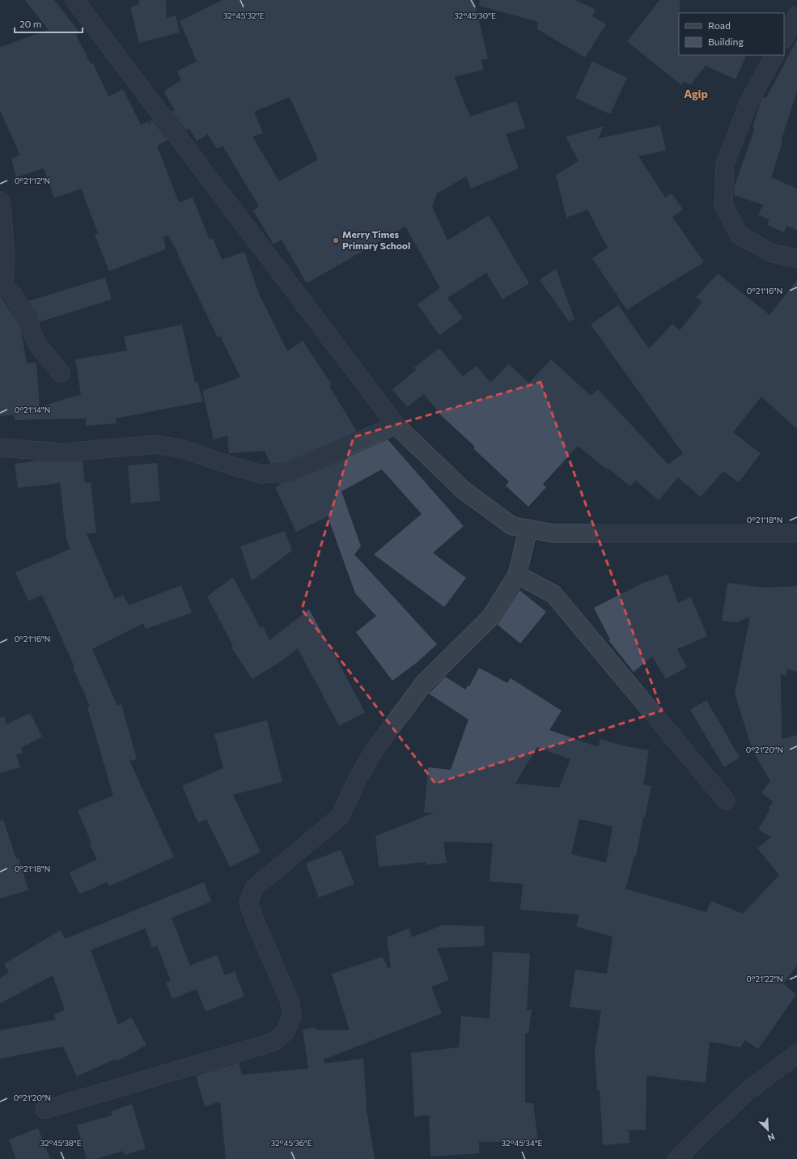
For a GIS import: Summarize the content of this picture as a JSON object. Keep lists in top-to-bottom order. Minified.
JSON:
{"districts":["Agip"],"places":["Merry Times Primary School"],"legend":["Road","Building"],"scale_bar":"20 m","north":"bottom right","coordinates":["32°45'32\"E","32°45'30\"E","0°21'12\"N","0°21'16\"N","0°21'14\"N","0°21'18\"N","0°21'20\"N","0°21'22\"N","32°45'38\"E","32°45'36\"E","32°45'34\"E"]}
